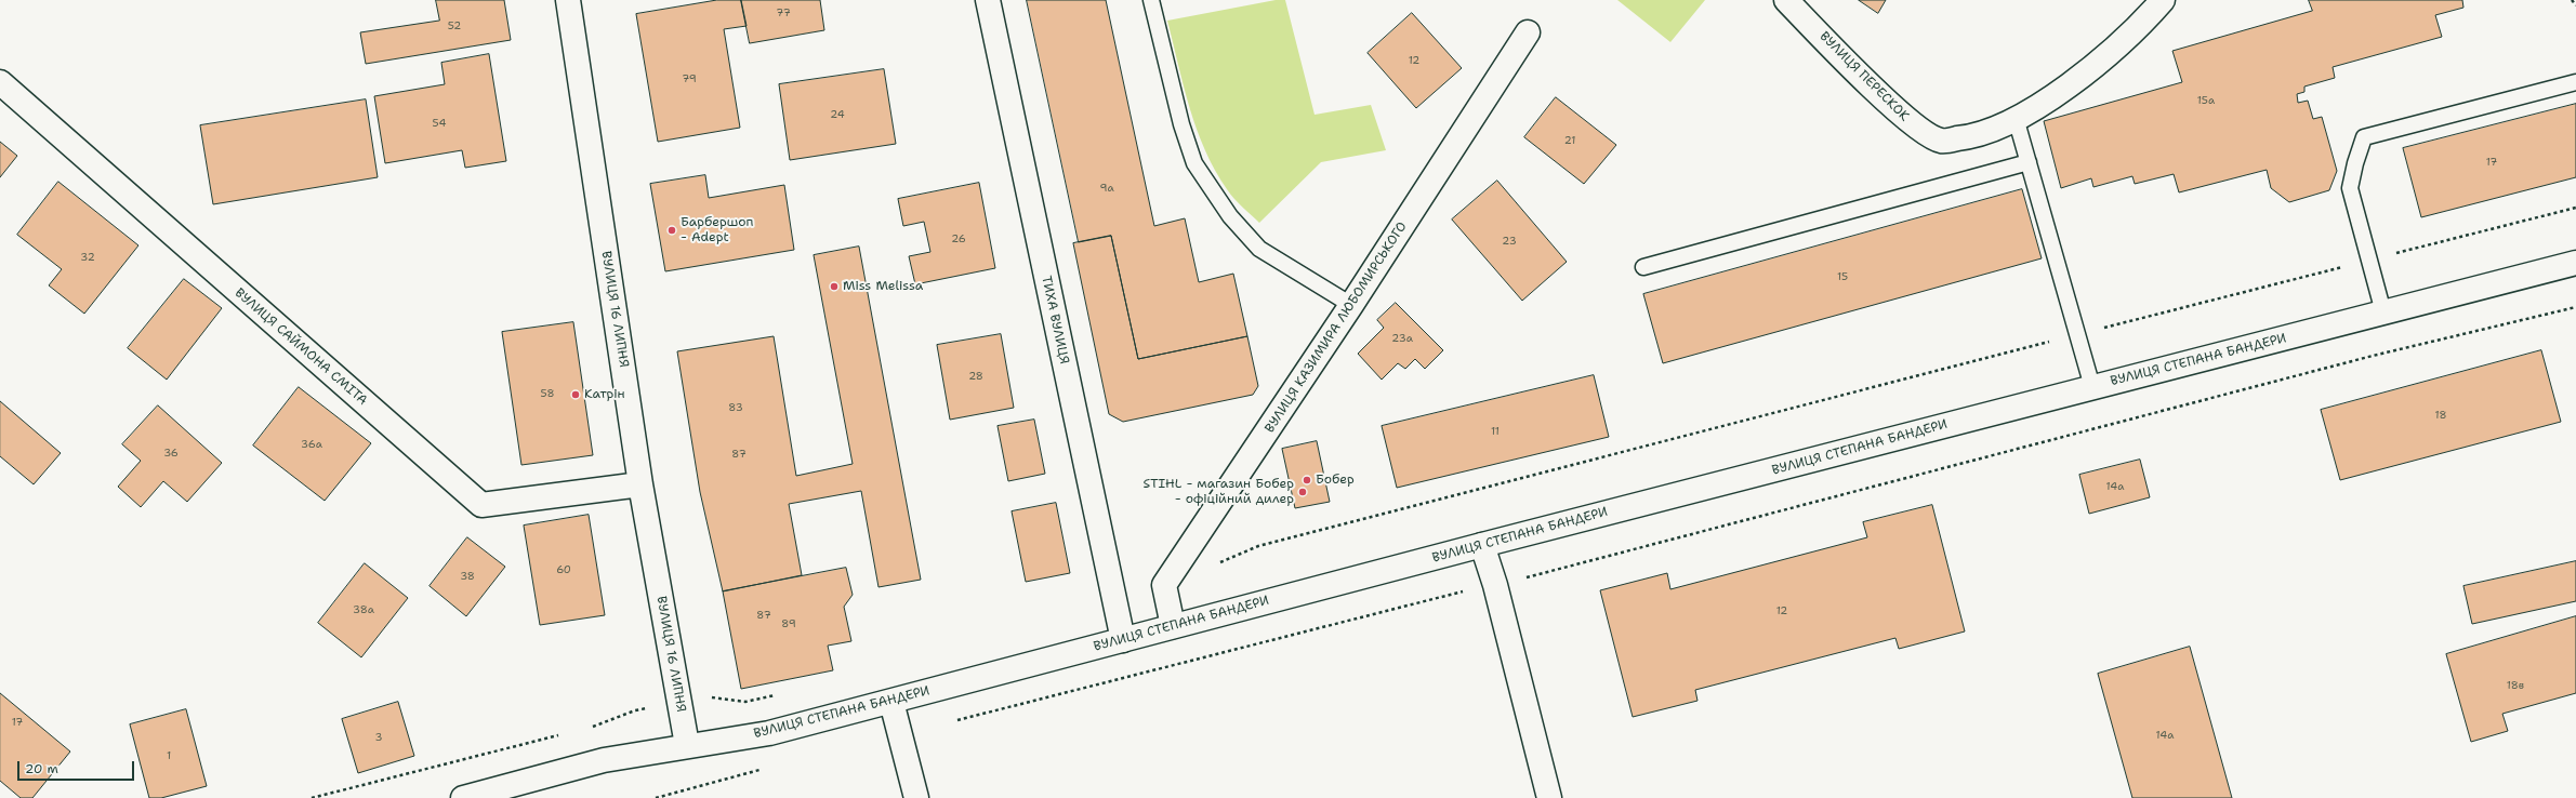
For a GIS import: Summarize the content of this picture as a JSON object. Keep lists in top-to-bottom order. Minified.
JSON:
{"streets":{"street":["ВУЛИЦЯ ПЕРЕСКОК","ВУЛИЦЯ 16 ЛИПНЯ","ТИХА ВУЛИЦЯ","ВУЛИЦЯ КАЗИМИРА ЛЮБОМИРСЬКОГО","ВУЛИЦЯ САЙМОНА СМІТА","ВУЛИЦЯ СТЕПАНА БАНДЕРИ"]},"crossings":[["ВУЛИЦЯ 16 ЛИПНЯ","ВУЛИЦЯ САЙМОНА СМІТА"],["ВУЛИЦЯ 16 ЛИПНЯ","ВУЛИЦЯ СТЕПАНА БАНДЕРИ"],["ТИХА ВУЛИЦЯ","ВУЛИЦЯ СТЕПАНА БАНДЕРИ"],["ВУЛИЦЯ КАЗИМИРА ЛЮБОМИРСЬКОГО","ВУЛИЦЯ СТЕПАНА БАНДЕРИ"]],"places":["Барбершоп - Adept","Miss Melissa","Катрін","Бобер","STIHL - магазин Бобер - офіційний дилер"],"house_numbers":["77","52","12","79","15а","24","54","21","17","9а","26","23","32","15","23а","28","58","83","18","11","36а","36","87","14а","60","38","38а","12","87","89","18в","17","14а","3","1"],"scale_bar":"20 m"}
